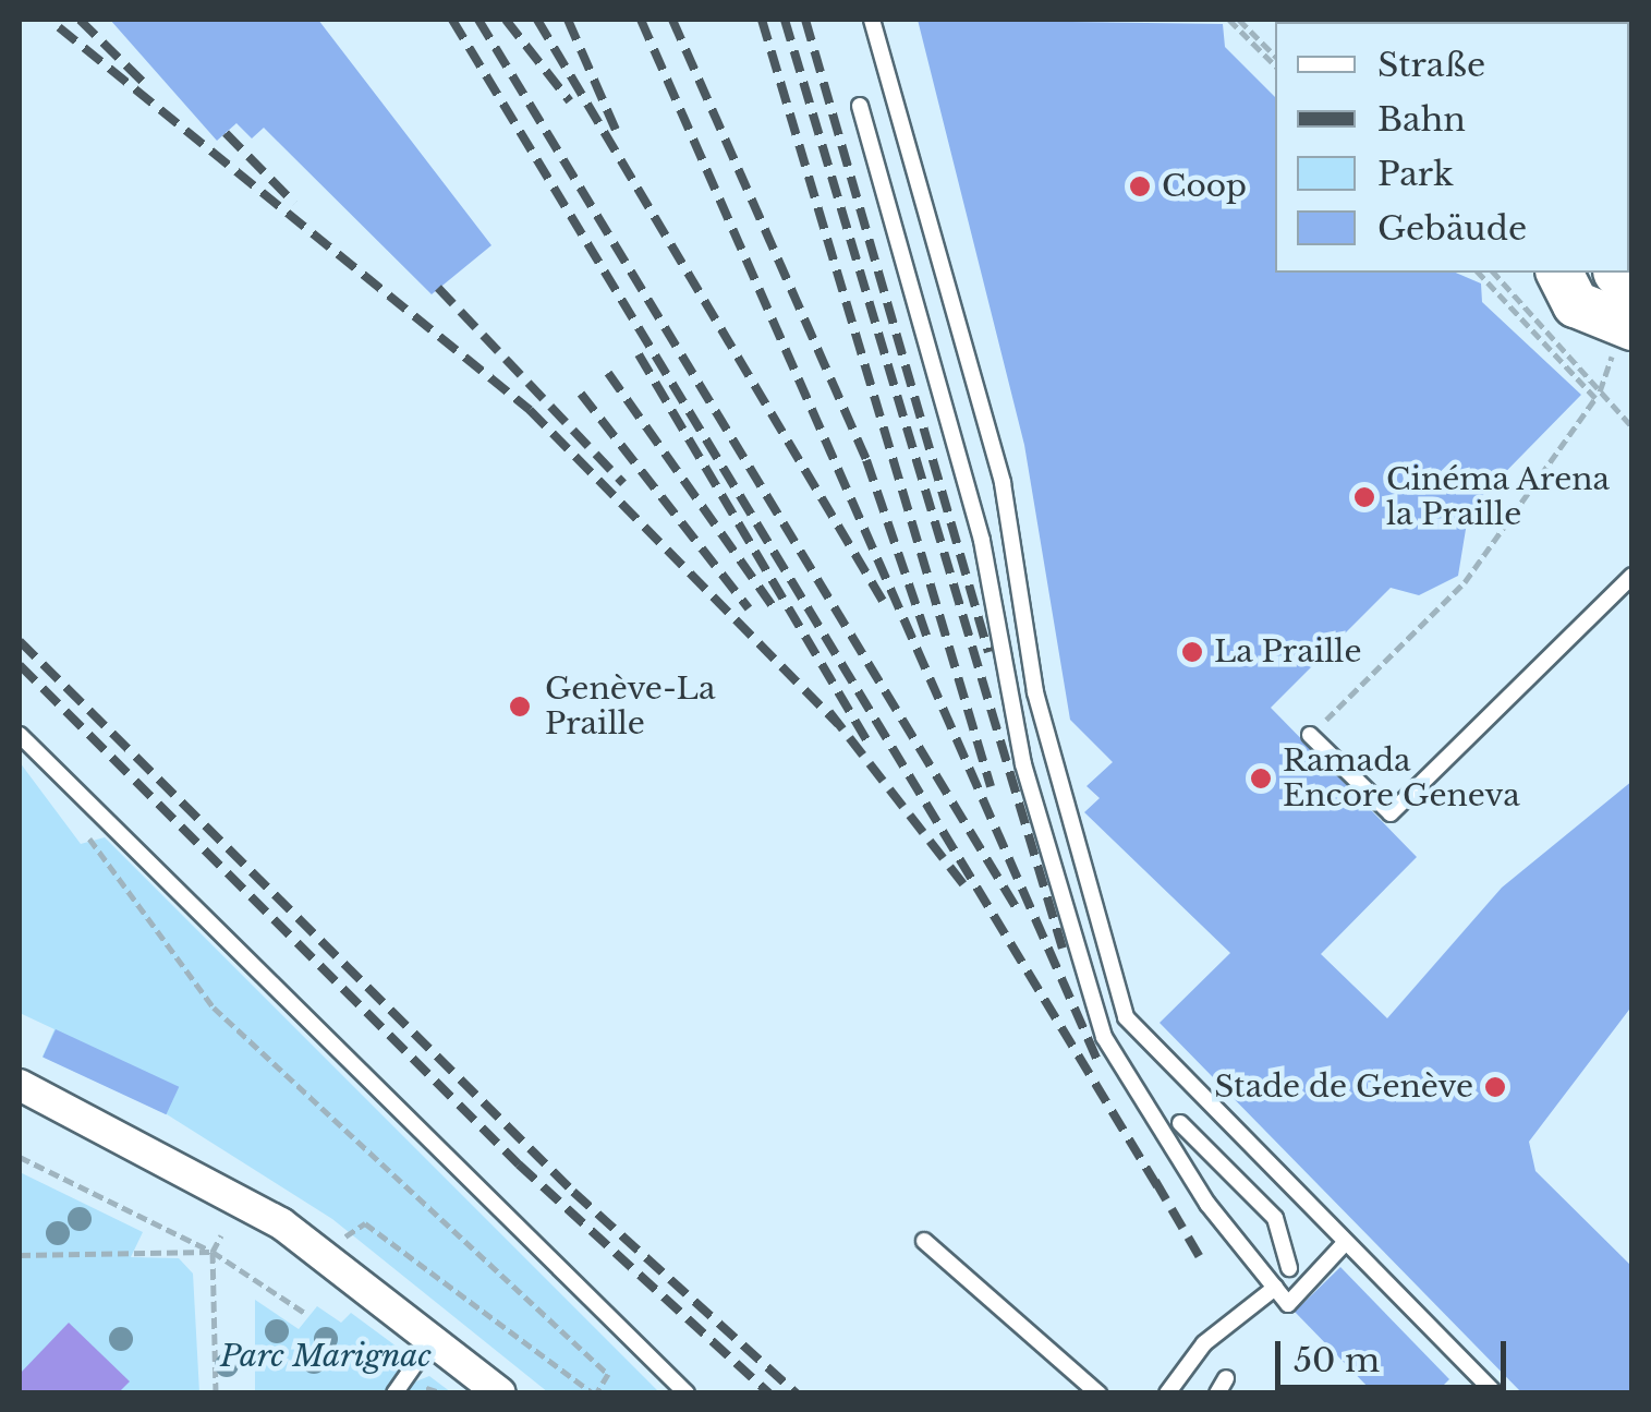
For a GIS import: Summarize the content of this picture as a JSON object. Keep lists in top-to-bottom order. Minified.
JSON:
{"parks":["Parc Marignac"],"places":["Coop","Cinéma Arena la Praille","La Praille","Genève-La Praille","Ramada Encore Geneva","Stade de Genève"],"legend":["Straße","Bahn","Park","Gebäude"],"scale_bar":"50 m"}
